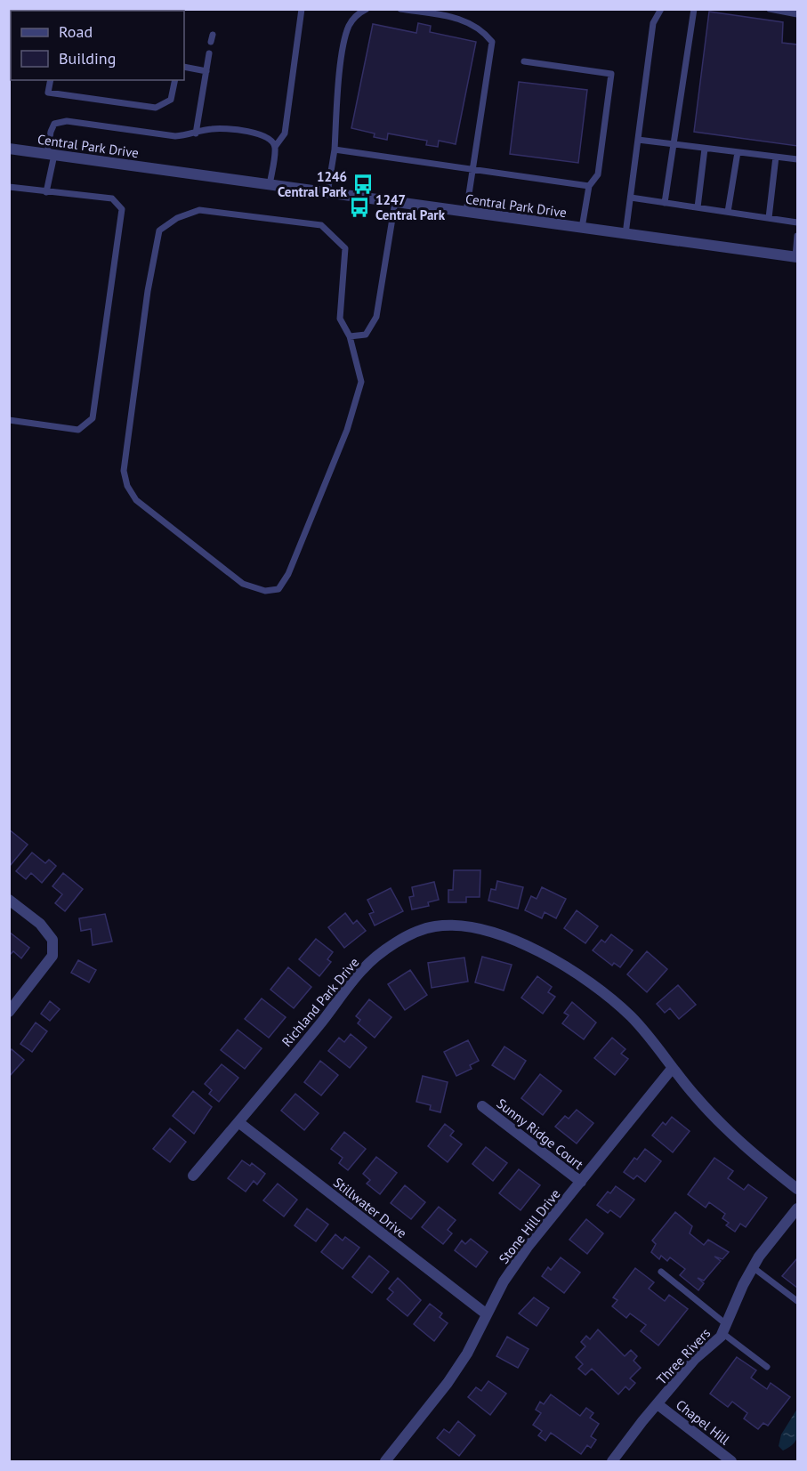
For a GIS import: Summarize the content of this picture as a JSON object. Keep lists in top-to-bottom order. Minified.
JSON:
{"streets":{"street":["Central Park Drive","Richland Park Drive","Sunny Ridge Court","Stillwater Drive","Stone Hill Drive","Three Rivers","Chapel Hill"]},"crossings":[["Richland Park Drive","Stillwater Drive"],["Richland Park Drive","Stone Hill Drive"],["Sunny Ridge Court","Stone Hill Drive"],["Stillwater Drive","Stone Hill Drive"],["Three Rivers","Chapel Hill"]],"places":{"bus stop":["1246 Central Park","1247 Central Park"]},"legend":["Road","Building"]}
